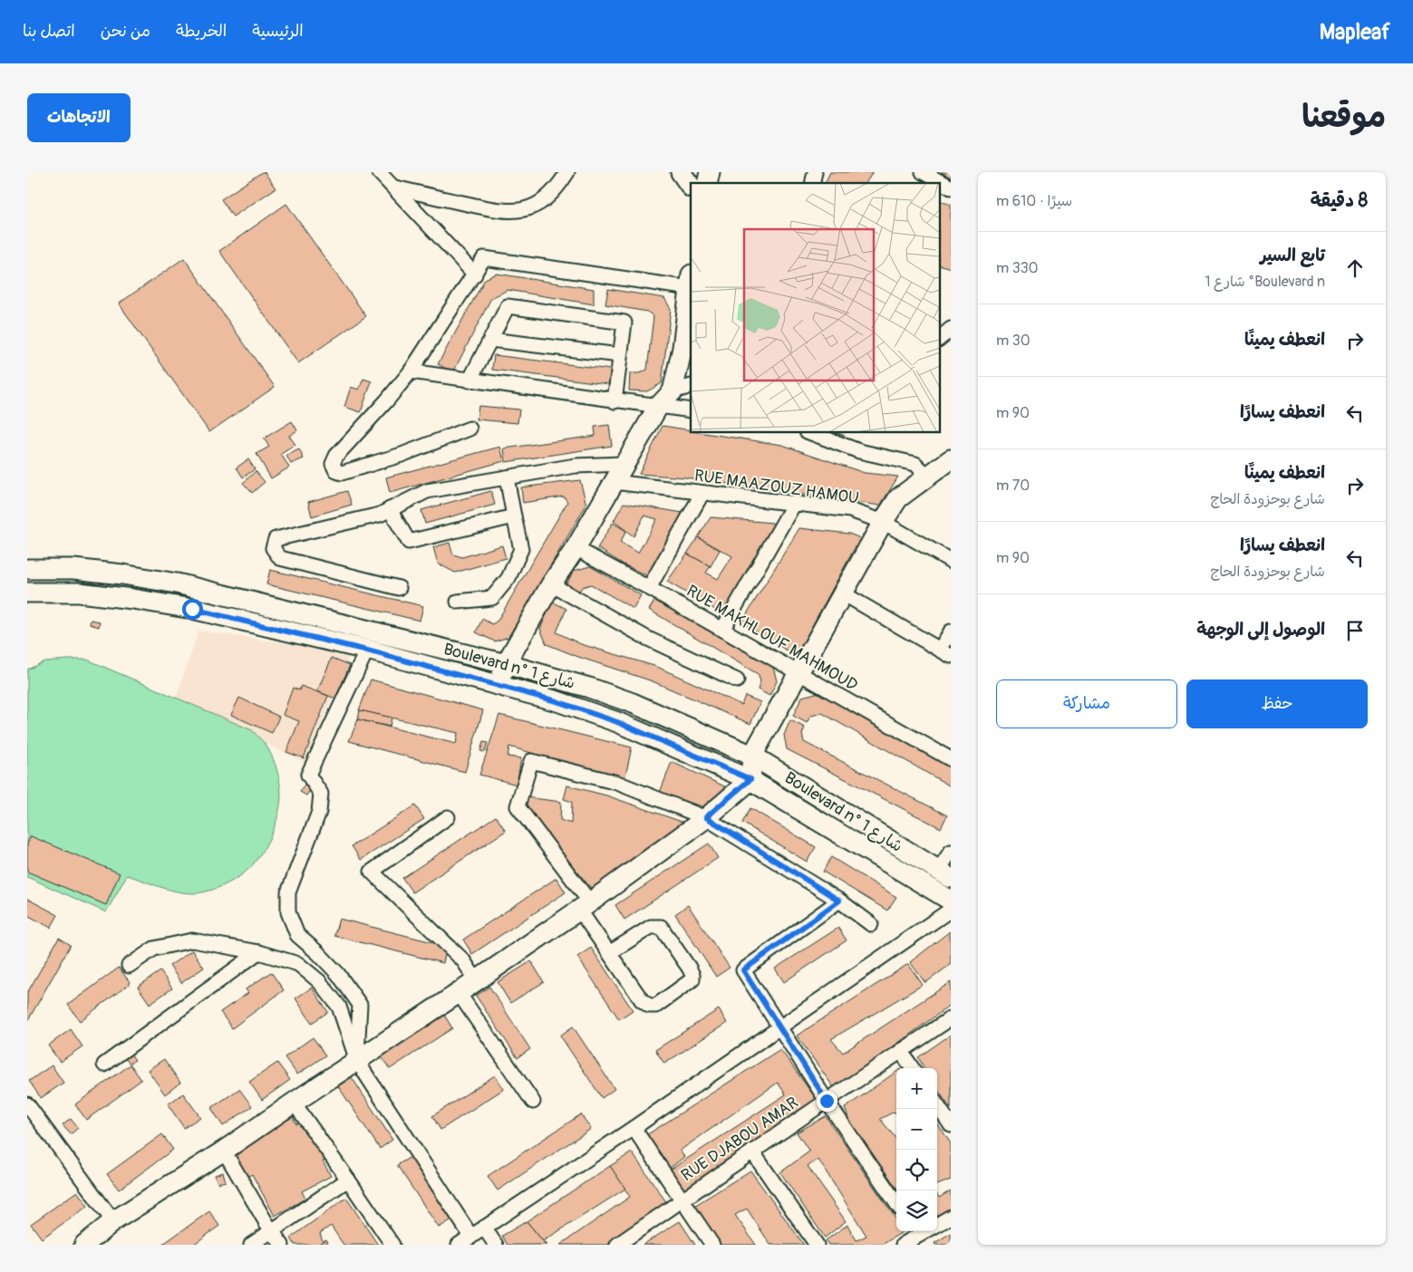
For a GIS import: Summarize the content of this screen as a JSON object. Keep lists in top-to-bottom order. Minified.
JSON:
{"streets":{"main road":["Boulevard n° شارع 1"],"street":["RUE MAAZOUZ HAMOU","RUE MAKHLOUF MAHMOUD","RUE DJABOU AMAR"]},"page":{"header":"Mapleaf","nav":["الرئيسية","الخريطة","من نحن","اتصل بنا"],"title":"موقعنا","buttons":["الاتجاهات",["حفظ","مشاركة"]],"heading":["8 دقيقة","سيرًا · 610 m"],"list":[["تابع السير","Boulevard n° شارع 1","330 m"],["انعطف يمينًا","30 m"],["انعطف يسارًا","90 m"],["انعطف يمينًا","شارع بوحزودة الحاج","70 m"],["انعطف يسارًا","شارع بوحزودة الحاج","90 m"],"الوصول إلى الوجهة"],"map_buttons":["+","−"]}}
